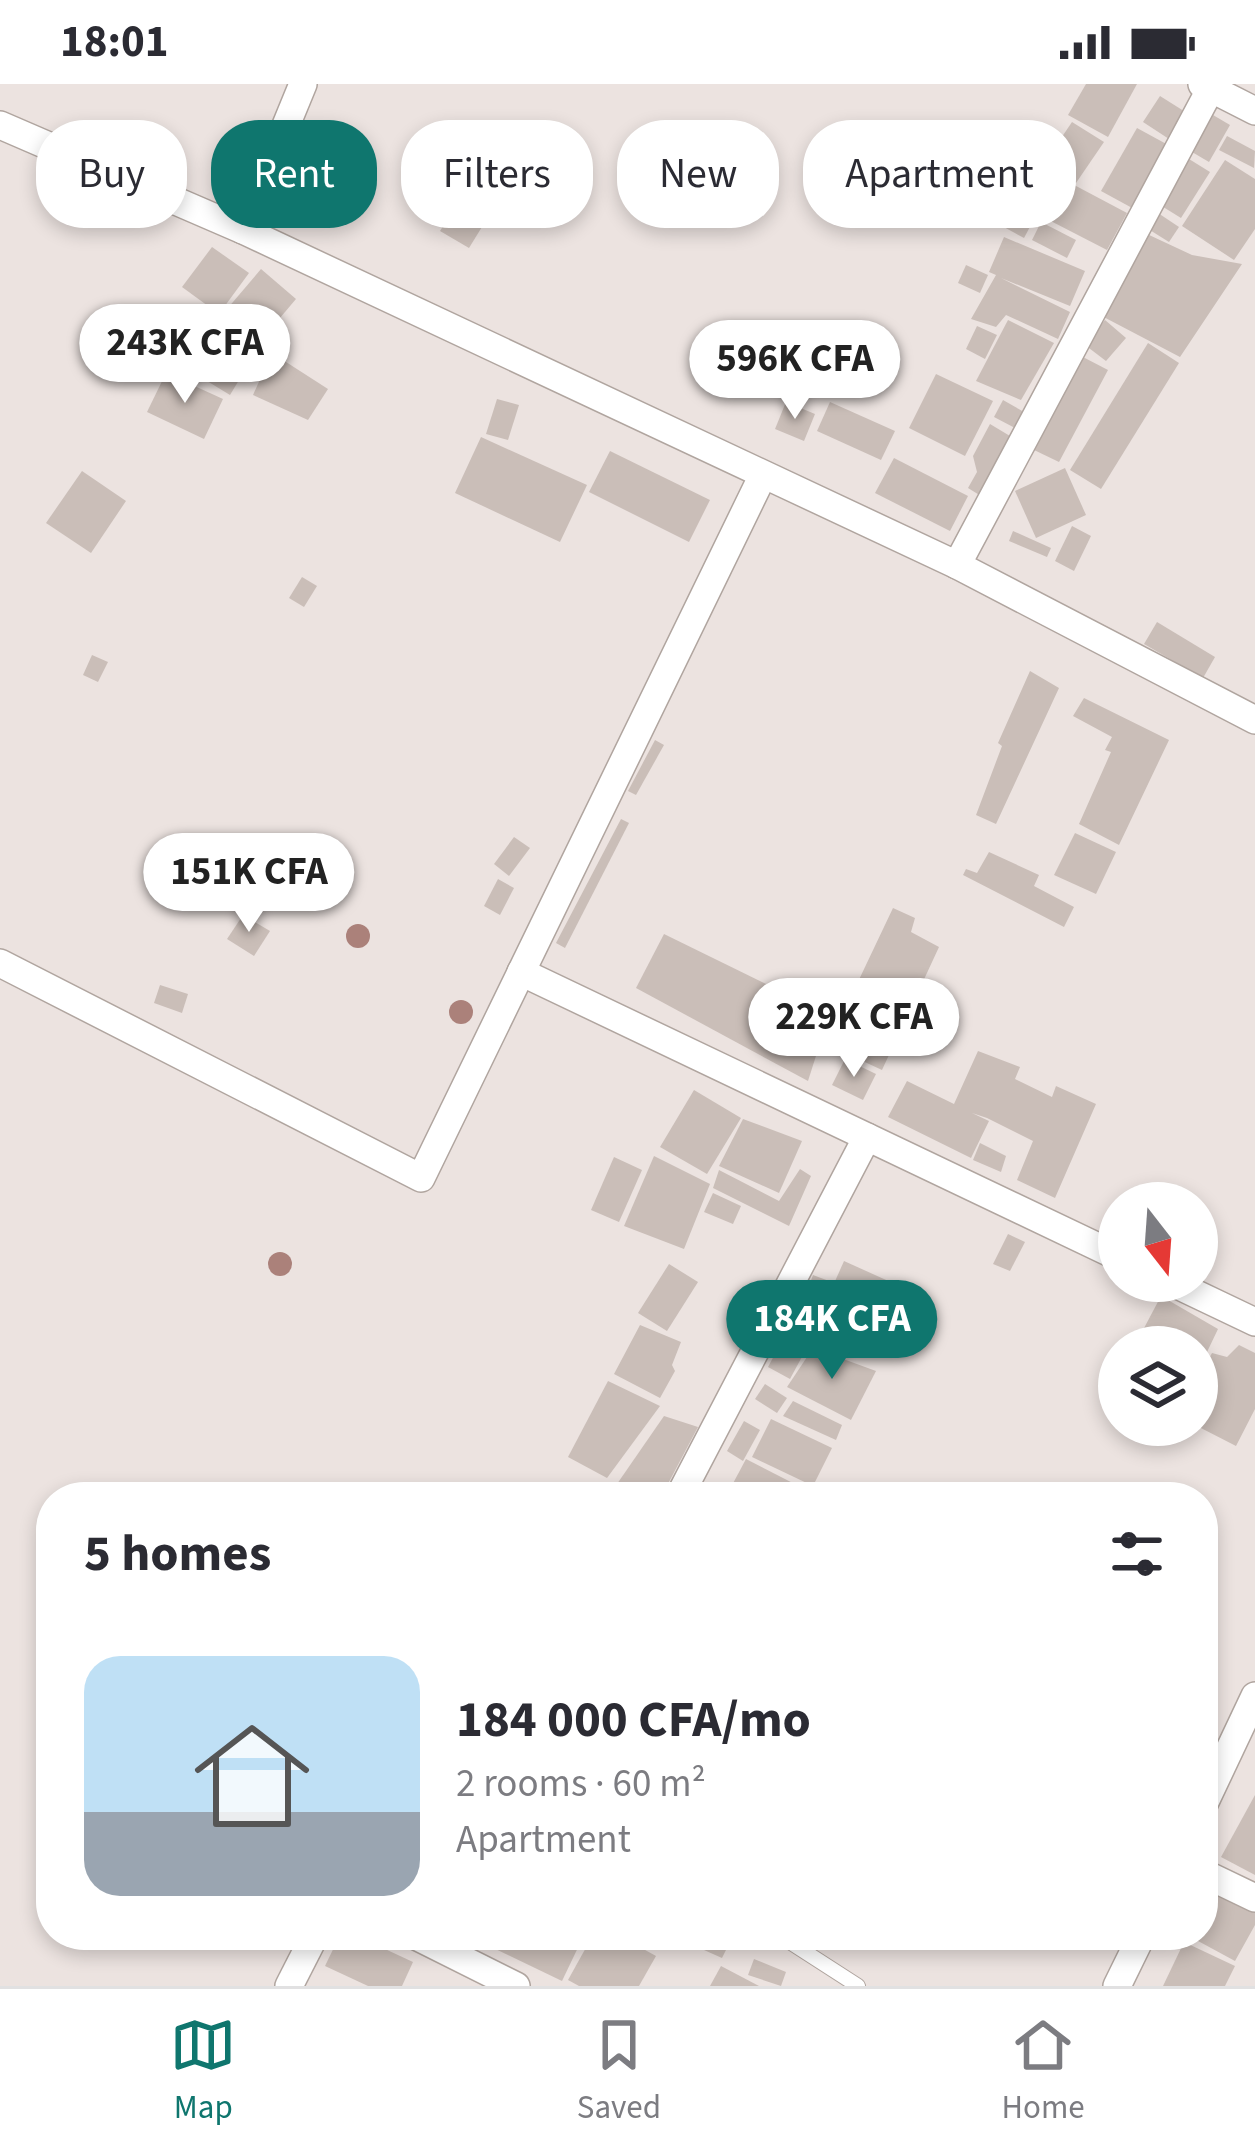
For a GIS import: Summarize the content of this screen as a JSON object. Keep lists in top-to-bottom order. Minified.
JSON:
{"north":"bottom","page":{"status":"18:01","chip":["Buy","Rent","Filters","New","Apartment"],"price":["243K CFA","596K CFA","151K CFA","229K CFA","184K CFA"],"heading":"5 homes","list":[{"name":"184 000 CFA/mo","note":"2 rooms · 60 m² · Apartment"}],"tabs":["Map","Saved","Home"]}}
